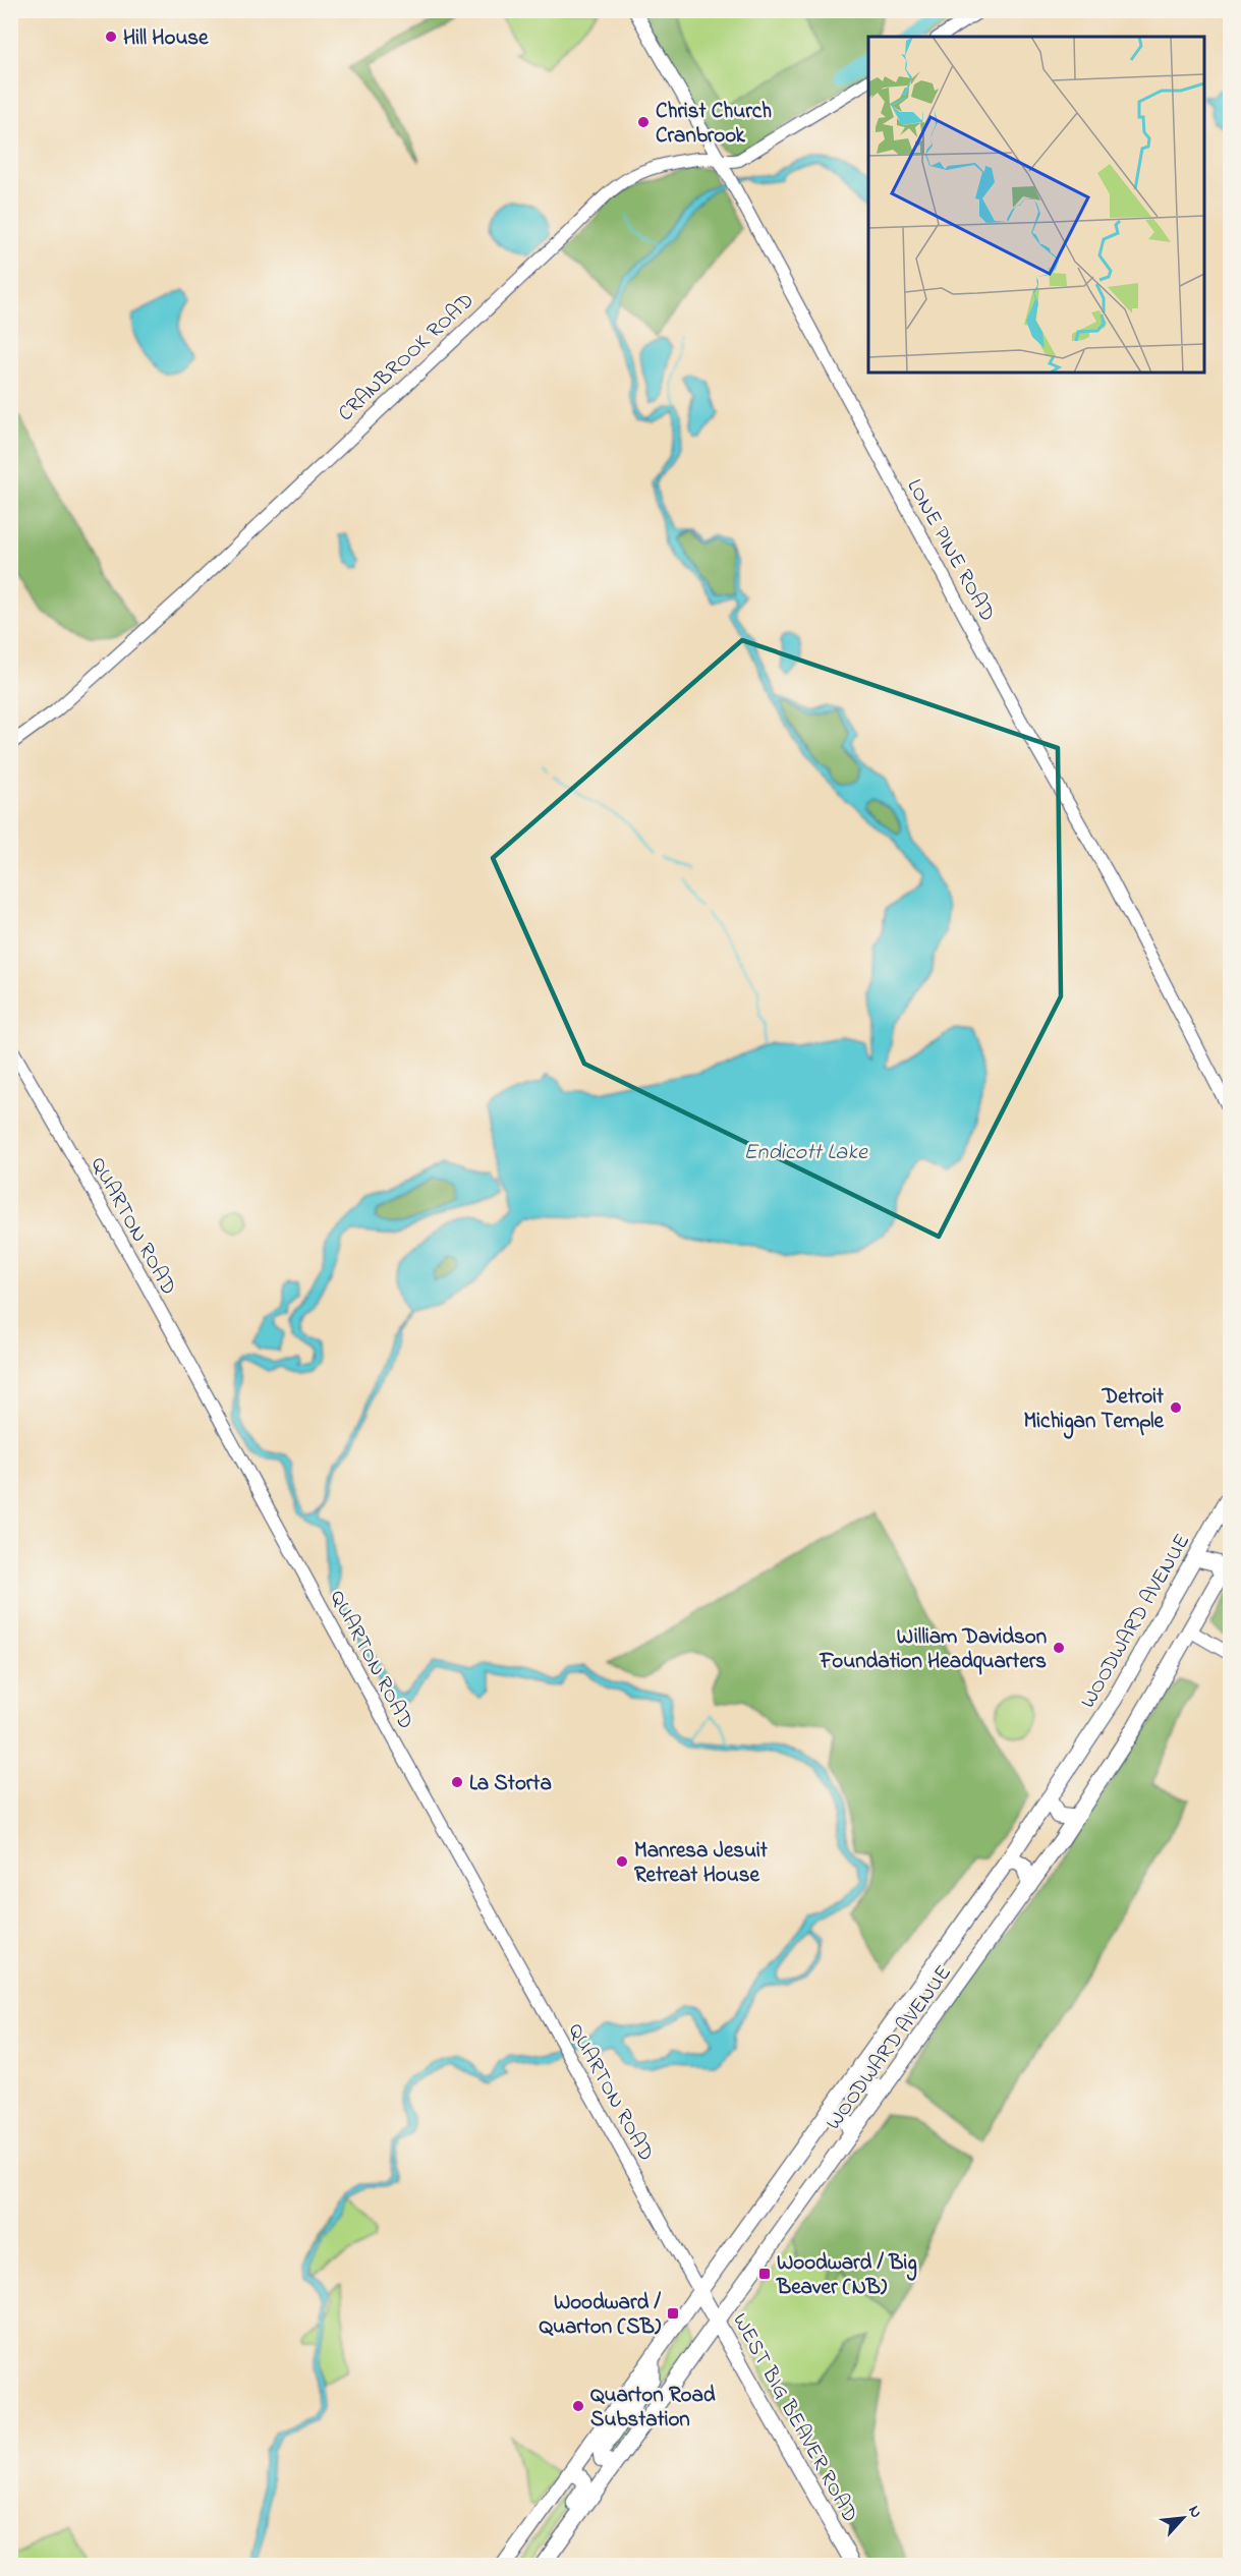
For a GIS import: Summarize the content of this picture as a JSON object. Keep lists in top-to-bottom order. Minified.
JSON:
{"streets":{"main road":["WOODWARD AVENUE","WEST BIG BEAVER ROAD"],"street":["CRANBROOK ROAD","LONE PINE ROAD","QUARTON ROAD"]},"crossings":[["CRANBROOK ROAD","LONE PINE ROAD"],["QUARTON ROAD","WOODWARD AVENUE"],["QUARTON ROAD","WEST BIG BEAVER ROAD"],["WOODWARD AVENUE","WEST BIG BEAVER ROAD"]],"water":["Endicott Lake"],"places":{"other":["Hill House","Christ Church Cranbrook","Detroit Michigan Temple","William Davidson Foundation Headquarters","La Storta","Manresa Jesuit Retreat House","Quarton Road Substation"],"transit":["Woodward / Big Beaver (NB)","Woodward / Quarton (SB)"]},"north":"top right"}
